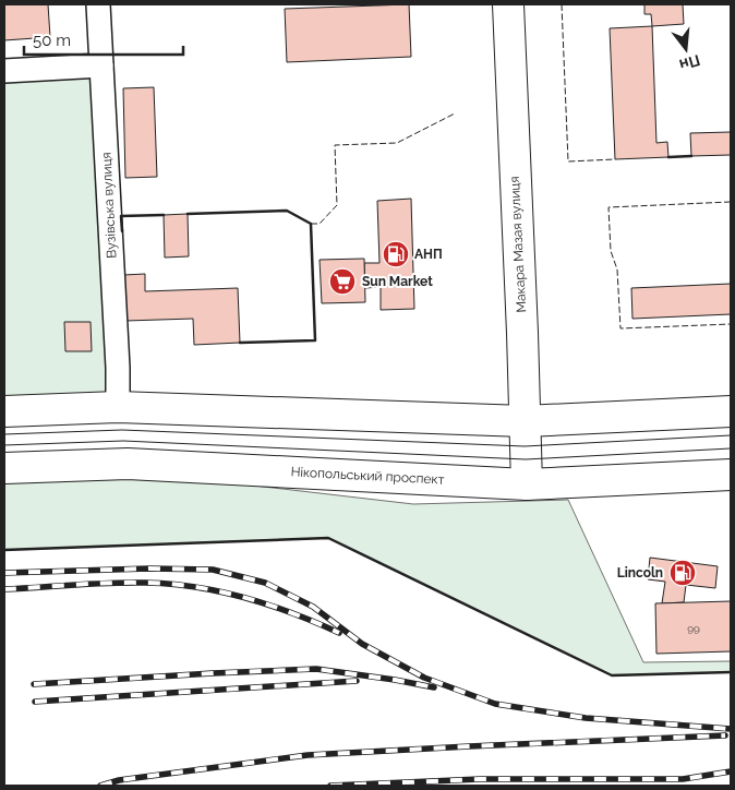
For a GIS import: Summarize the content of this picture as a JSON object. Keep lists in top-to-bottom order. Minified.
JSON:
{"streets":{"main road":["Макара Мазая вулиця","Нікопольський проспект"],"street":["Вузівська вулиця"]},"crossings":[["Макара Мазая вулиця","Нікопольський проспект"]],"places":{"fuel station":["АНП","Lincoln"],"supermarket":["Sun Market"]},"house_numbers":["99"],"scale_bar":"50 m","north":"bottom"}
